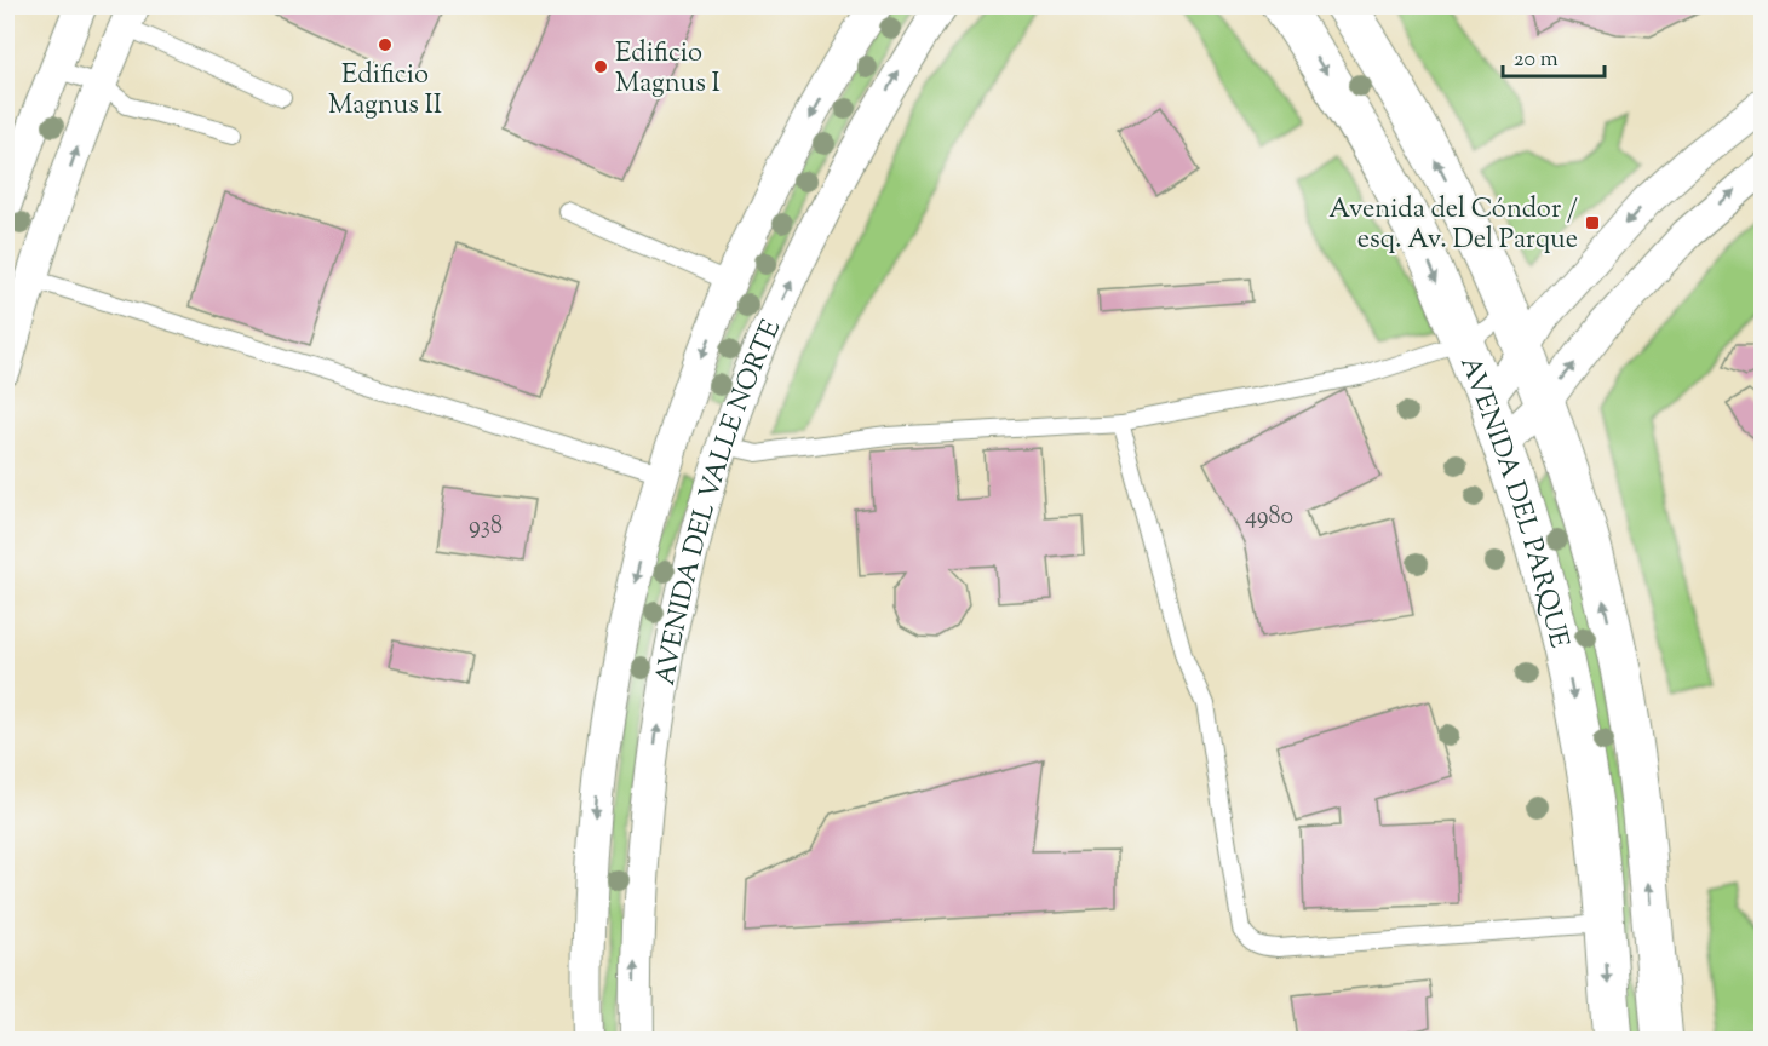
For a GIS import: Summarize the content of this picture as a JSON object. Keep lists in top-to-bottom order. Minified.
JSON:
{"streets":{"street":["AVENIDA DEL PARQUE","AVENIDA DEL VALLE NORTE"]},"places":{"other":["Edificio Magnus II","Edificio Magnus I"],"transit":["Avenida del Cóndor / esq. Av. Del Parque"]},"house_numbers":["4980","938"],"scale_bar":"20 m"}
